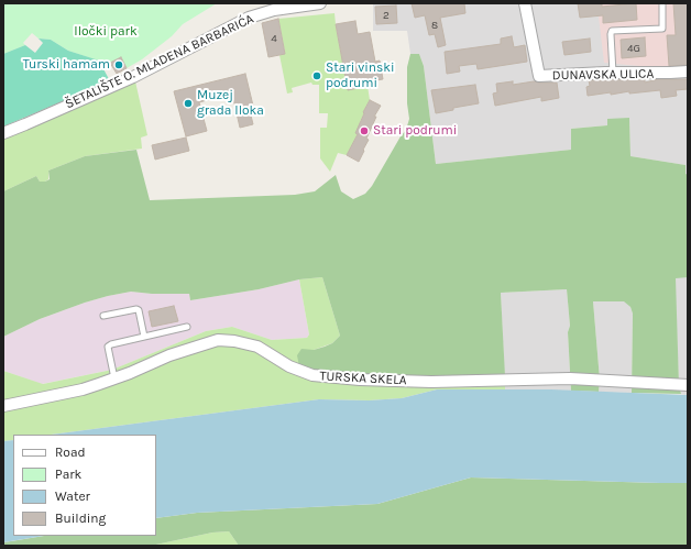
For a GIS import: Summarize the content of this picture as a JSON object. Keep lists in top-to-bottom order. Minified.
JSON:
{"streets":{"street":["ŠETALIŠTE O. MLADENA BARBARIĆA","DUNAVSKA ULICA","TURSKA SKELA"]},"parks":["Iločki park"],"places":["Turski hamam","Stari vinski podrumi","Muzej grada Iloka","Stari podrumi"],"house_numbers":["2","8","4","4G"],"legend":["Road","Park","Water","Building"]}
